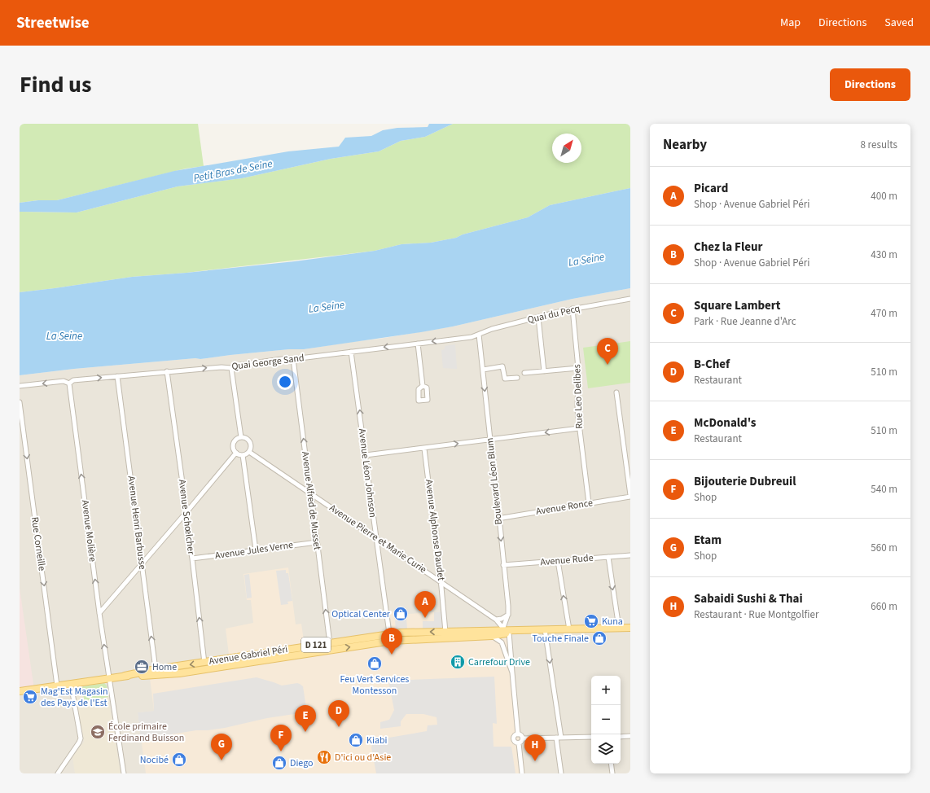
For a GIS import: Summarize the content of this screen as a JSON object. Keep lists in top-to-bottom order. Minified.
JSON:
{"streets":{"main road":["D 121","Avenue Gabriel Péri"],"street":["Quai du Pecq","Quai George Sand","Rue Leo Delibes","Avenue Léon Johnson","Boulevard Léon Blum","Avenue Alfred de Musset","Avenue Ronce","Avenue Schœlcher","Avenue Henri Barbusse","Avenue Alphonse Daudet","Avenue Molière","Avenue Pierre et Marie Curie","Rue Corneille","Avenue Jules Verne","Avenue Rude"]},"crossings":[["Quai du Pecq","Quai George Sand"],["Quai du Pecq","Rue Leo Delibes"],["Quai du Pecq","Boulevard Léon Blum"],["Quai George Sand","Avenue Léon Johnson"],["Quai George Sand","Boulevard Léon Blum"],["Quai George Sand","Avenue Alfred de Musset"],["Quai George Sand","Avenue Schœlcher"],["Quai George Sand","Avenue Henri Barbusse"],["Quai George Sand","Avenue Molière"],["Rue Leo Delibes","Avenue Ronce"],["Avenue Léon Johnson","Avenue Pierre et Marie Curie"],["Avenue Léon Johnson","Avenue Gabriel Péri"],["Boulevard Léon Blum","Avenue Ronce"],["Boulevard Léon Blum","Avenue Pierre et Marie Curie"],["Boulevard Léon Blum","Avenue Rude"],["Boulevard Léon Blum","D 121"],["Boulevard Léon Blum","Avenue Gabriel Péri"],["Avenue Alfred de Musset","Avenue Pierre et Marie Curie"],["Avenue Alfred de Musset","Avenue Jules Verne"],["Avenue Alfred de Musset","Avenue Gabriel Péri"],["Avenue Schœlcher","Avenue Jules Verne"],["Avenue Schœlcher","Avenue Gabriel Péri"],["Avenue Henri Barbusse","Avenue Gabriel Péri"],["Avenue Alphonse Daudet","Avenue Pierre et Marie Curie"],["Avenue Alphonse Daudet","Avenue Gabriel Péri"],["Avenue Molière","Avenue Gabriel Péri"],["Avenue Pierre et Marie Curie","D 121"],["Avenue Pierre et Marie Curie","Avenue Gabriel Péri"],["Rue Corneille","Avenue Gabriel Péri"],["D 121","Avenue Gabriel Péri"]],"one_way":["Avenue Léon Johnson","Boulevard Léon Blum","Avenue Alfred de Musset","Avenue Schœlcher","Avenue Henri Barbusse","Avenue Molière","Rue Corneille"],"water":["Petit Bras de Seine","La Seine"],"places":{"shop":["Optical Center","Touche Finale","Feu Vert Services Montesson","Kiabi","Nocibé","Diego"],"supermarket":["Kuna","Mag'Est Magasin des Pays de l'Est"],"building":["Carrefour Drive"],"office":["Home"],"school or university":["École primaire Ferdinand Buisson"],"restaurant":["D'ici ou d'Asie"]},"north":"top right","page":{"header":"Streetwise","nav":["Map","Directions","Saved"],"title":"Find us","buttons":"Directions","heading":["Nearby","8 results"],"list":[{"mark":"A","name":"Picard","note":"Shop · Avenue Gabriel Péri","value":"400 m"},{"mark":"B","name":"Chez la Fleur","note":"Shop · Avenue Gabriel Péri","value":"430 m"},{"mark":"C","name":"Square Lambert","note":"Park · Rue Jeanne d'Arc","value":"470 m"},{"mark":"D","name":"B-Chef","note":"Restaurant","value":"510 m"},{"mark":"E","name":"McDonald's","note":"Restaurant","value":"510 m"},{"mark":"F","name":"Bijouterie Dubreuil","note":"Shop","value":"540 m"},{"mark":"G","name":"Etam","note":"Shop","value":"560 m"},{"mark":"H","name":"Sabaidi Sushi & Thai","note":"Restaurant · Rue Montgolfier","value":"660 m"}],"pins":["C","A","B","D","E","F","G","H"],"map_buttons":["+","−"]}}
